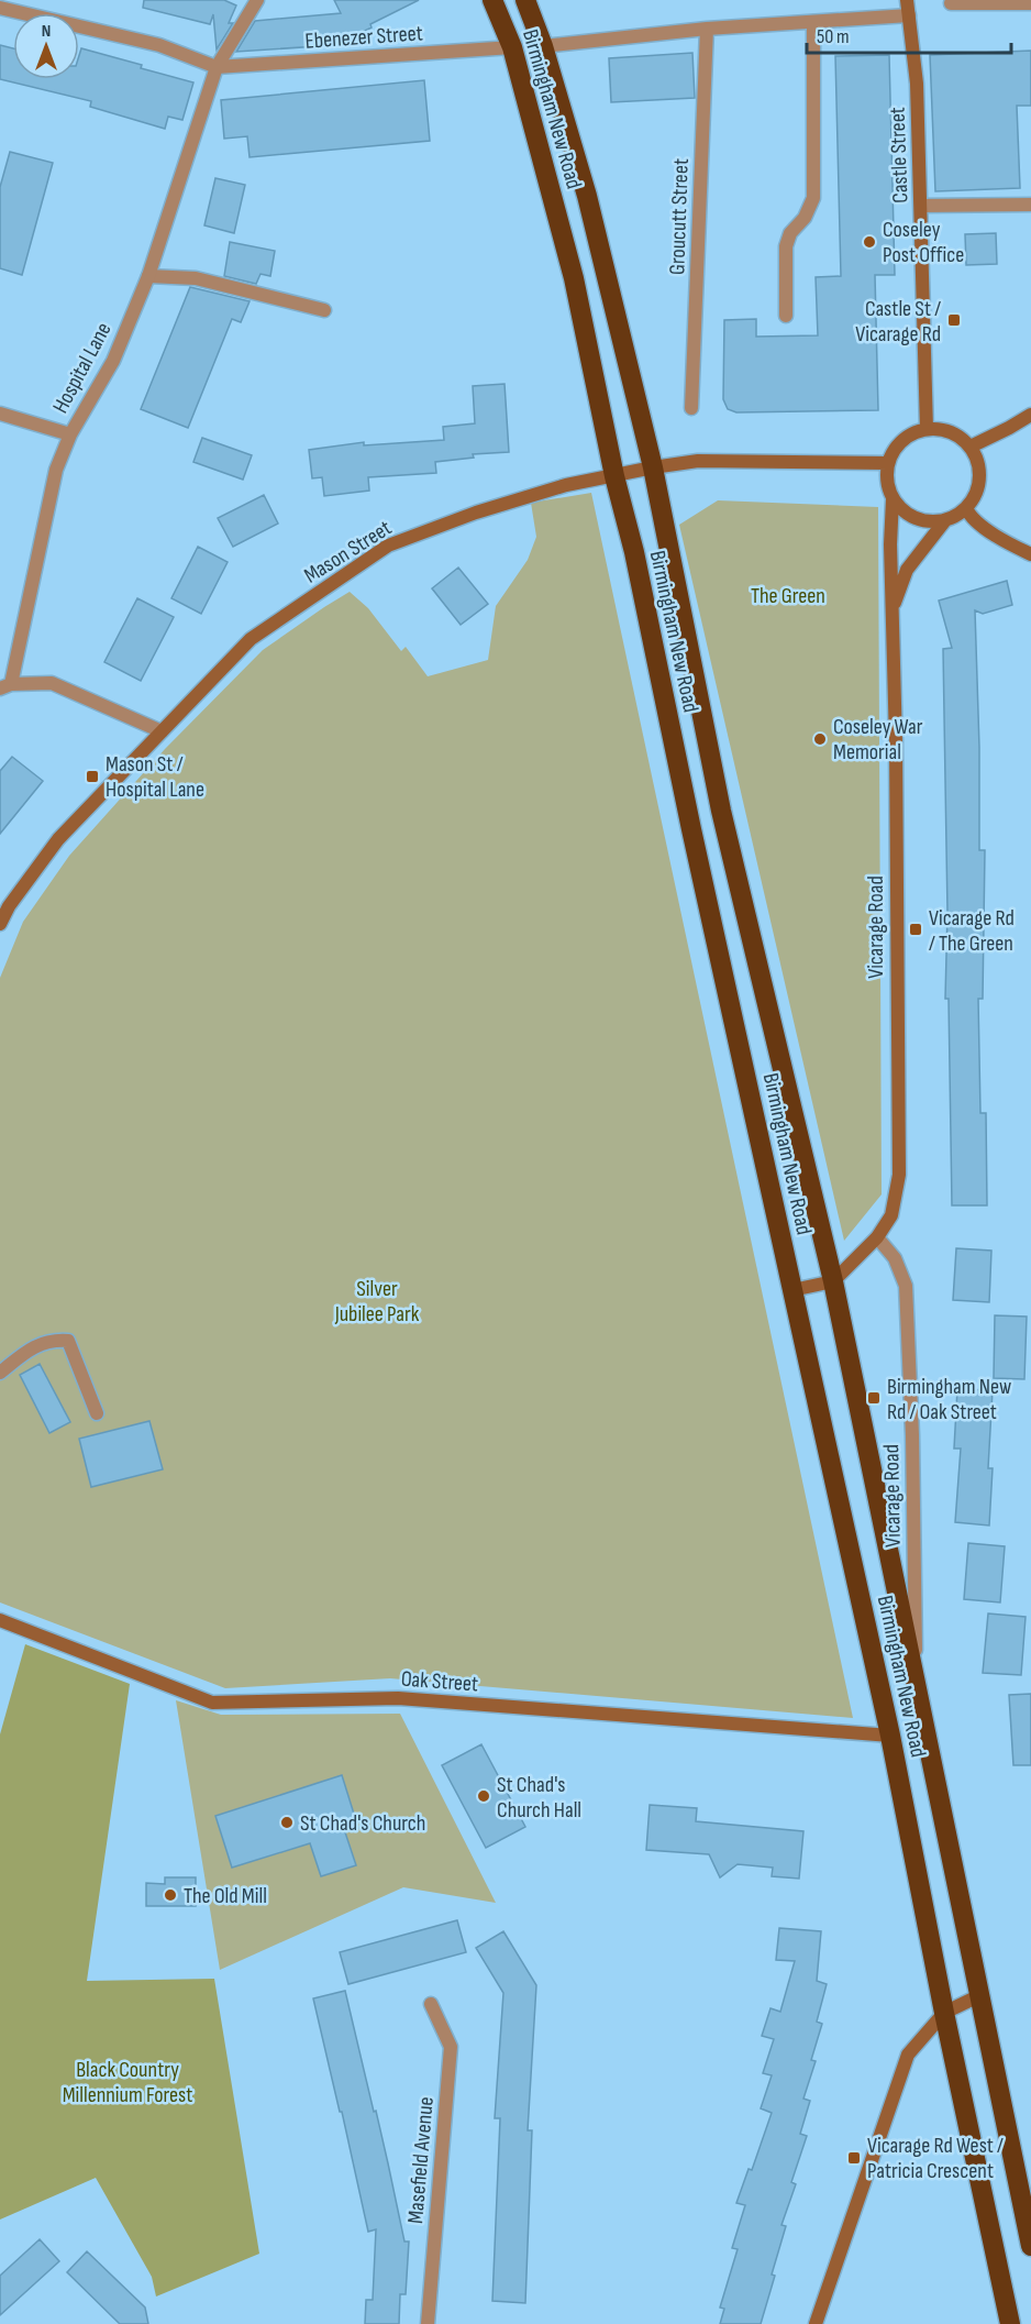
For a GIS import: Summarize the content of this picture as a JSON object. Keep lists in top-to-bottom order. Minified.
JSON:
{"streets":{"highway":["Birmingham New Road"],"main road":["Castle Street","Mason Street","Vicarage Road","Oak Street"],"street":["Ebenezer Street","Groucutt Street","Hospital Lane","Masefield Avenue"]},"crossings":[["Ebenezer Street","Birmingham New Road"],["Ebenezer Street","Hospital Lane"],["Birmingham New Road","Mason Street"],["Birmingham New Road","Vicarage Road"],["Birmingham New Road","Oak Street"],["Castle Street","Mason Street"],["Castle Street","Vicarage Road"],["Mason Street","Vicarage Road"]],"parks":["The Green","Silver Jubilee Park","Black Country Millennium Forest"],"places":{"other":["Coseley Post Office","Coseley War Memorial","St Chad's Church Hall","St Chad's Church","The Old Mill"],"transit":["Castle St / Vicarage Rd","Mason St / Hospital Lane","Vicarage Rd / The Green","Birmingham New Rd / Oak Street","Vicarage Rd West / Patricia Crescent"]},"scale_bar":"50 m","north":"top"}
